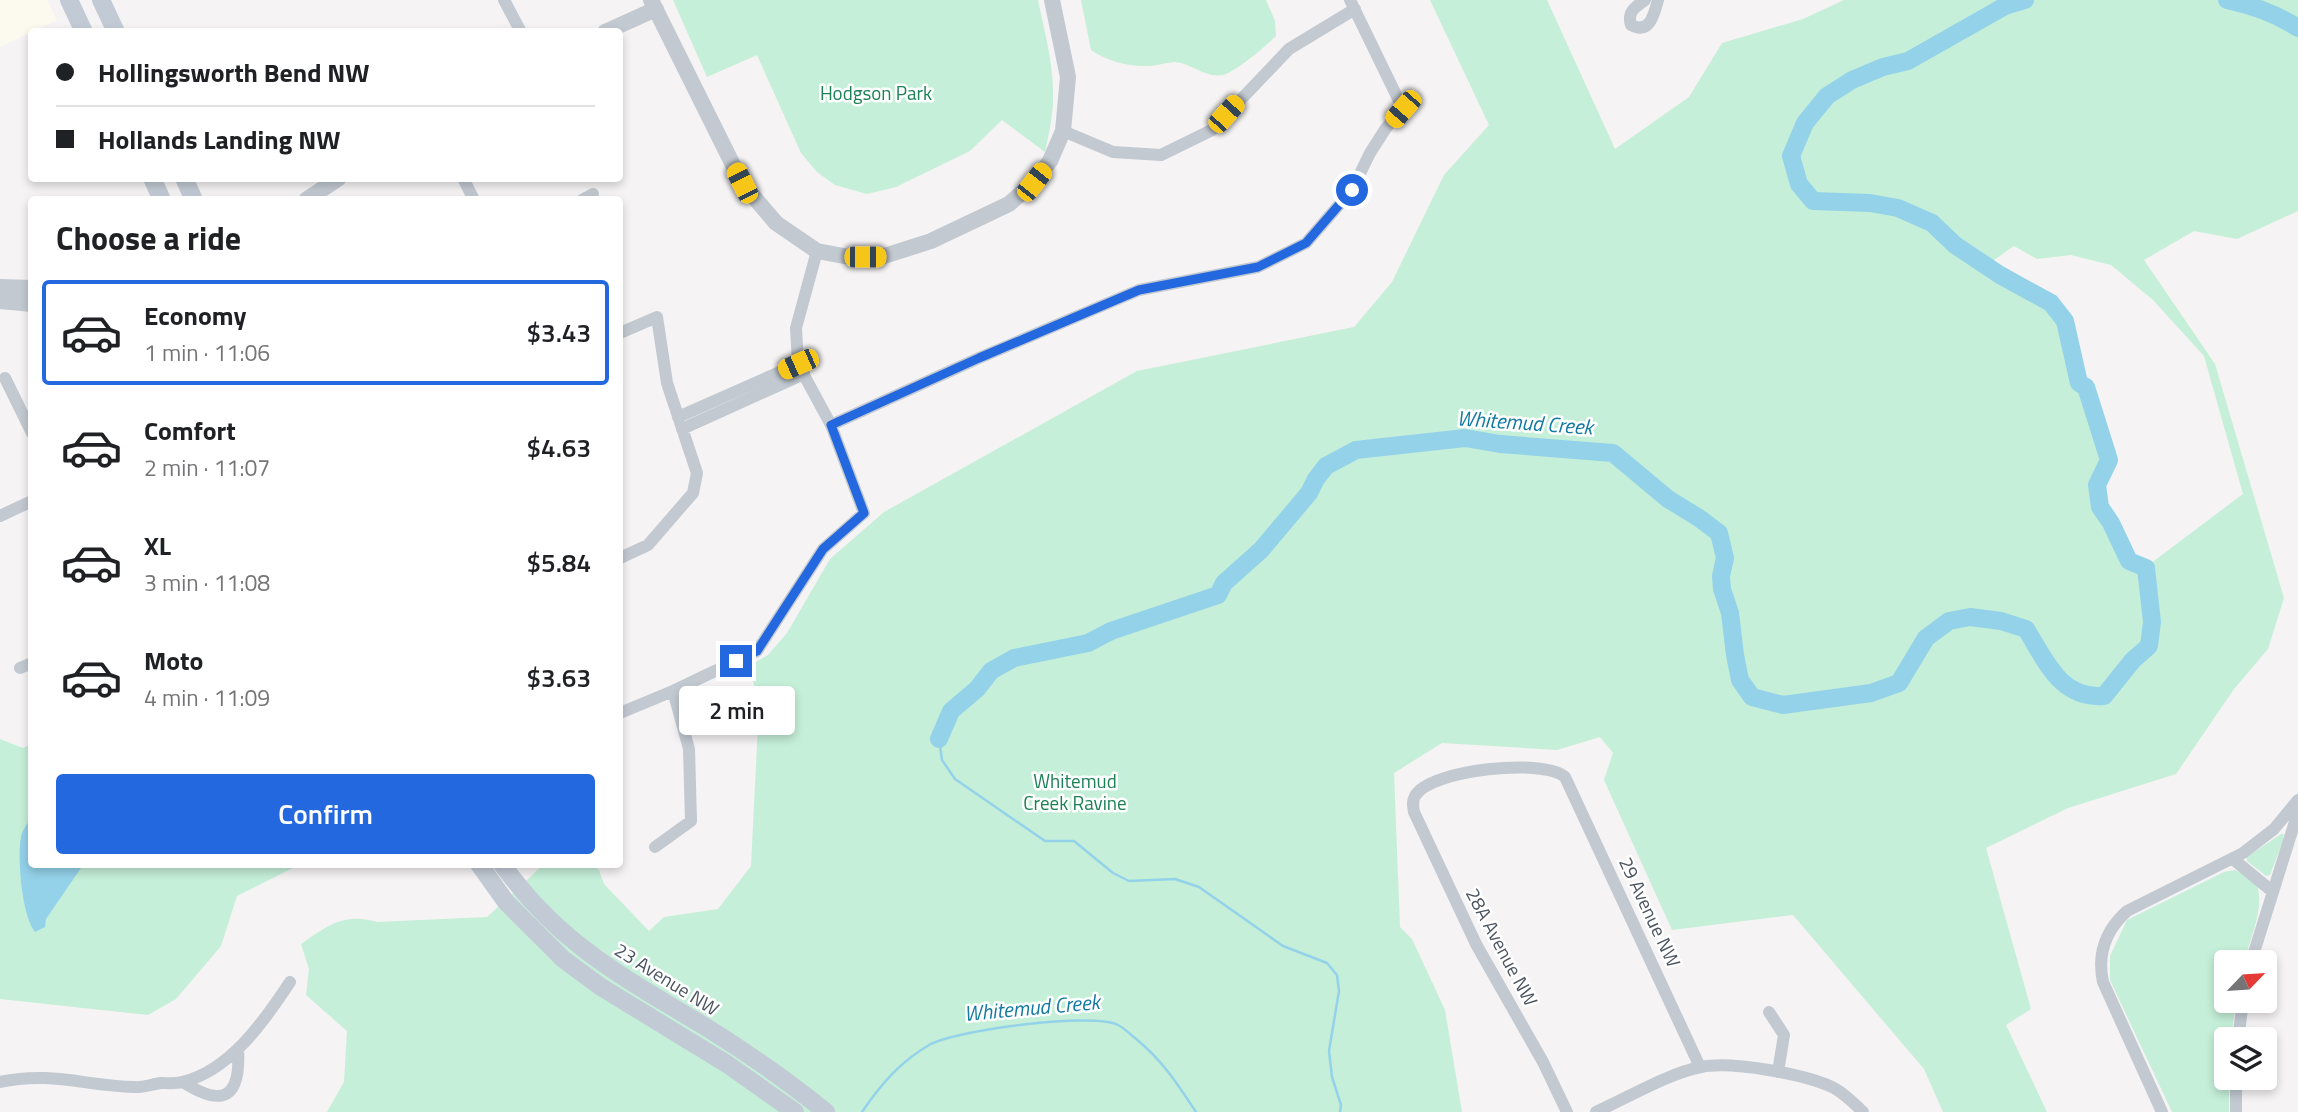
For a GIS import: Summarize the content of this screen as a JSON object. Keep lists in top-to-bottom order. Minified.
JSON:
{"streets":{"main road":["23 Avenue NW"],"street":["29 Avenue NW","28A Avenue NW"]},"crossings":[["29 Avenue NW","28A Avenue NW"]],"water":["Whitemud Creek"],"parks":["Hodgson Park","Whitemud Creek Ravine"],"north":"top right","page":{"banner":["Hollingsworth Bend NW","Hollands Landing NW"],"heading":"Choose a ride","list":[{"name":"Economy","note":"1 min · 11:06","value":"$3.43"},{"name":"Comfort","note":"2 min · 11:07","value":"$4.63"},{"name":"XL","note":"3 min · 11:08","value":"$5.84"},{"name":"Moto","note":"4 min · 11:09","value":"$3.63"}],"bubble":"2 min","buttons":"Confirm"}}
